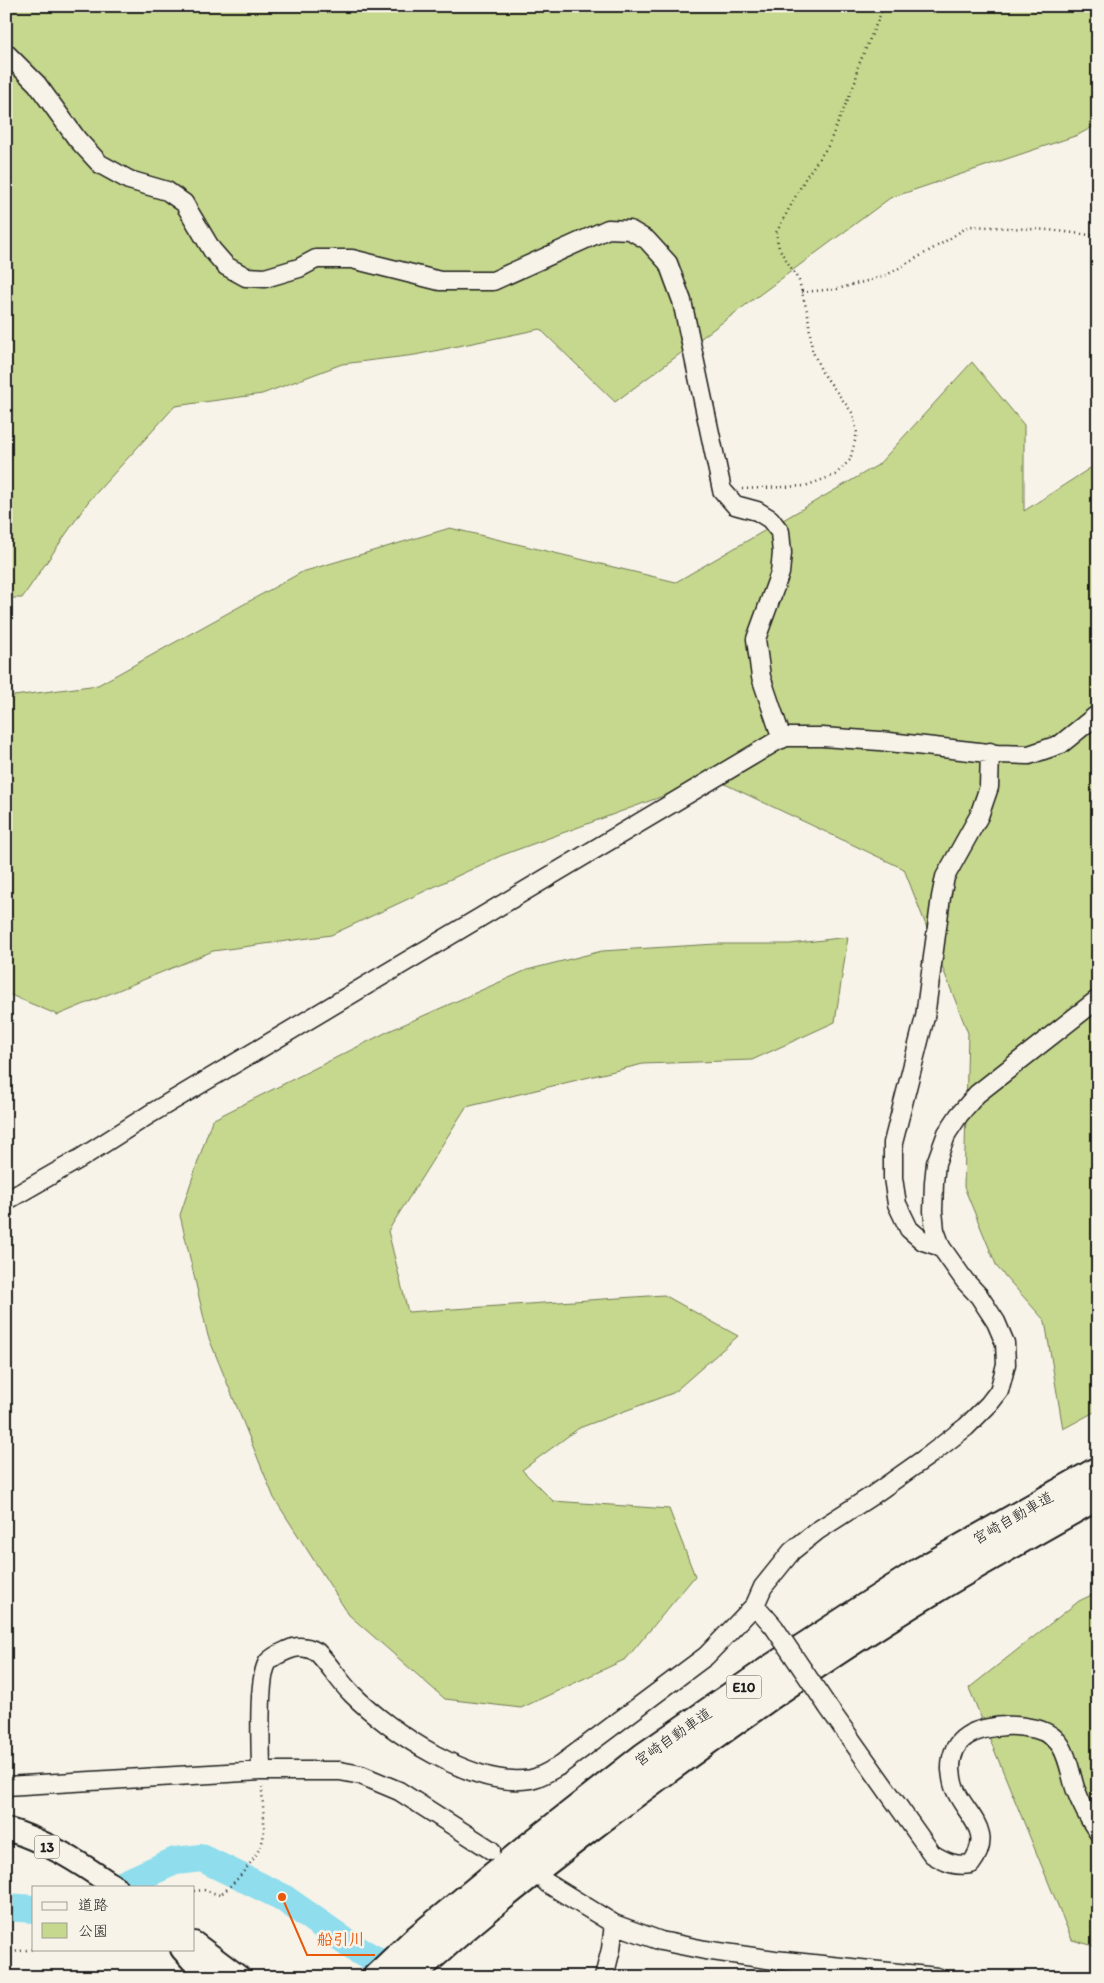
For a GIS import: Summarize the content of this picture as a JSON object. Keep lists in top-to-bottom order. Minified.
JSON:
{"streets":{"highway":["宮崎自動車道","E10"],"main road":["13"]},"places":["船引川"],"legend":["道路","公園"]}
